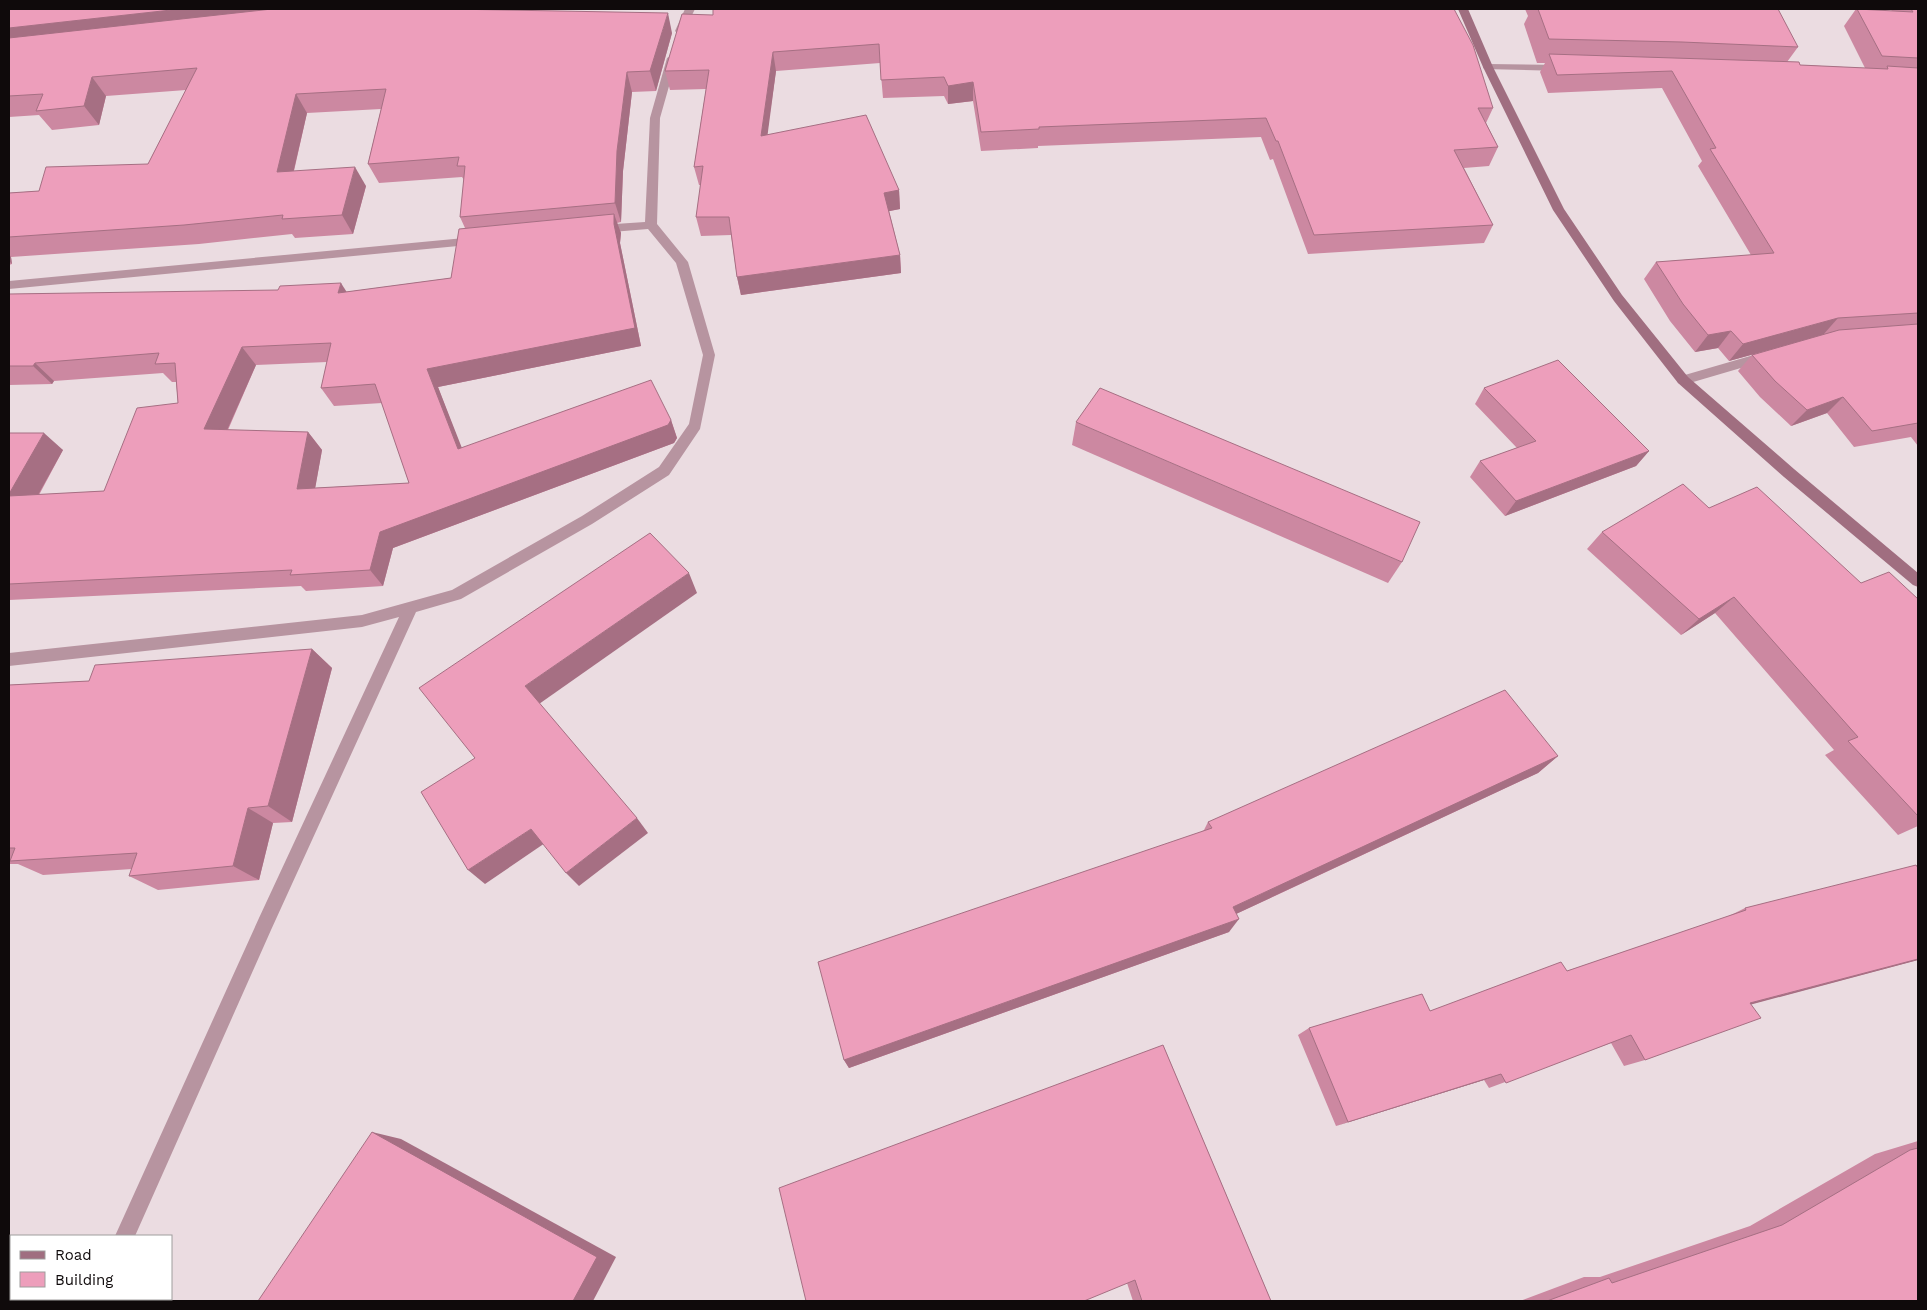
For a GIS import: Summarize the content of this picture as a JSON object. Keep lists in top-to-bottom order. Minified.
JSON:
{"legend":["Road","Building"]}
